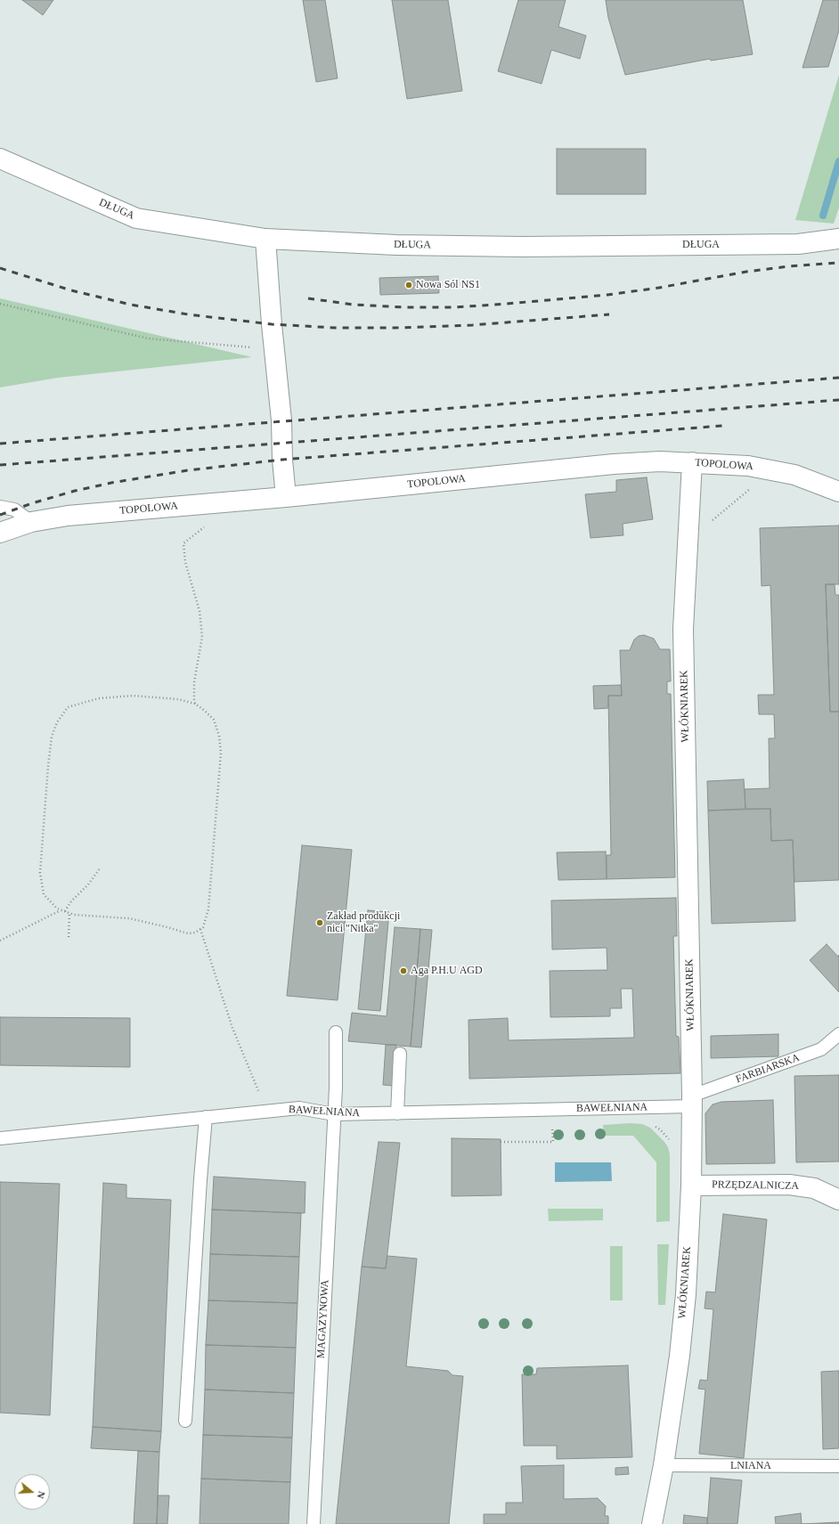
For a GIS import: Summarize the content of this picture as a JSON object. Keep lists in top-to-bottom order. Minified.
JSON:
{"streets":{"street":["DŁUGA","TOPOLOWA","WŁÓKNIAREK","PRZĘDZALNICZA"],"lane":["FARBIARSKA","BAWEŁNIANA","MAGAZYNOWA","LNIANA"]},"crossings":[["TOPOLOWA","WŁÓKNIAREK"],["WŁÓKNIAREK","FARBIARSKA"],["WŁÓKNIAREK","BAWEŁNIANA"],["WŁÓKNIAREK","PRZĘDZALNICZA"],["WŁÓKNIAREK","LNIANA"],["FARBIARSKA","BAWEŁNIANA"],["BAWEŁNIANA","MAGAZYNOWA"]],"places":["Nowa Sól NS1","Zakład produkcji nici \"Nitka\"","Aga P.H.U AGD"],"north":"right"}
